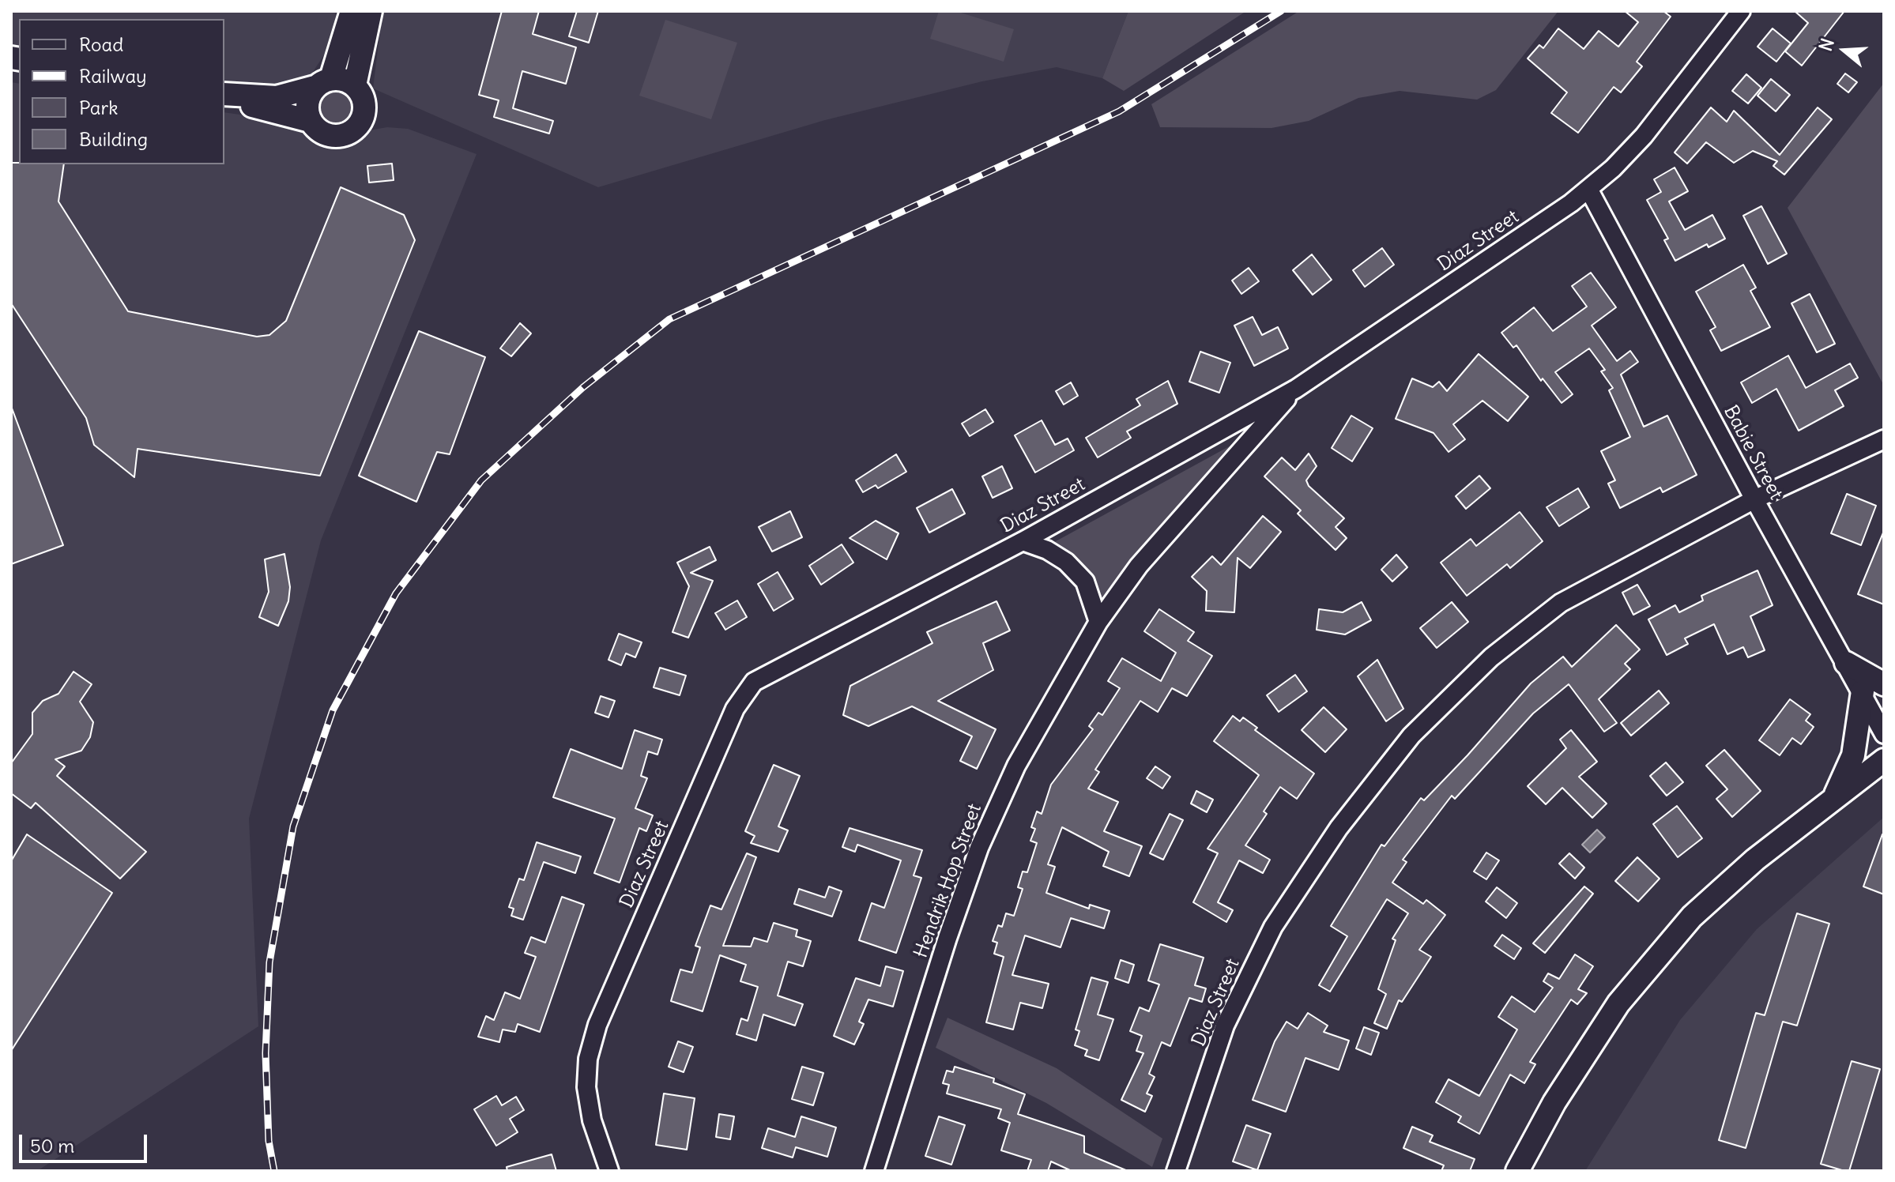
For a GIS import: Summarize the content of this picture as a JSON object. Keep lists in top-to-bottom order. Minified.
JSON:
{"streets":{"street":["Diaz Street","Babie Street","Hendrik Hop Street"]},"crossings":[["Diaz Street","Babie Street"],["Diaz Street","Hendrik Hop Street"]],"legend":["Road","Railway","Park","Building"],"scale_bar":"50 m","north":"left"}
